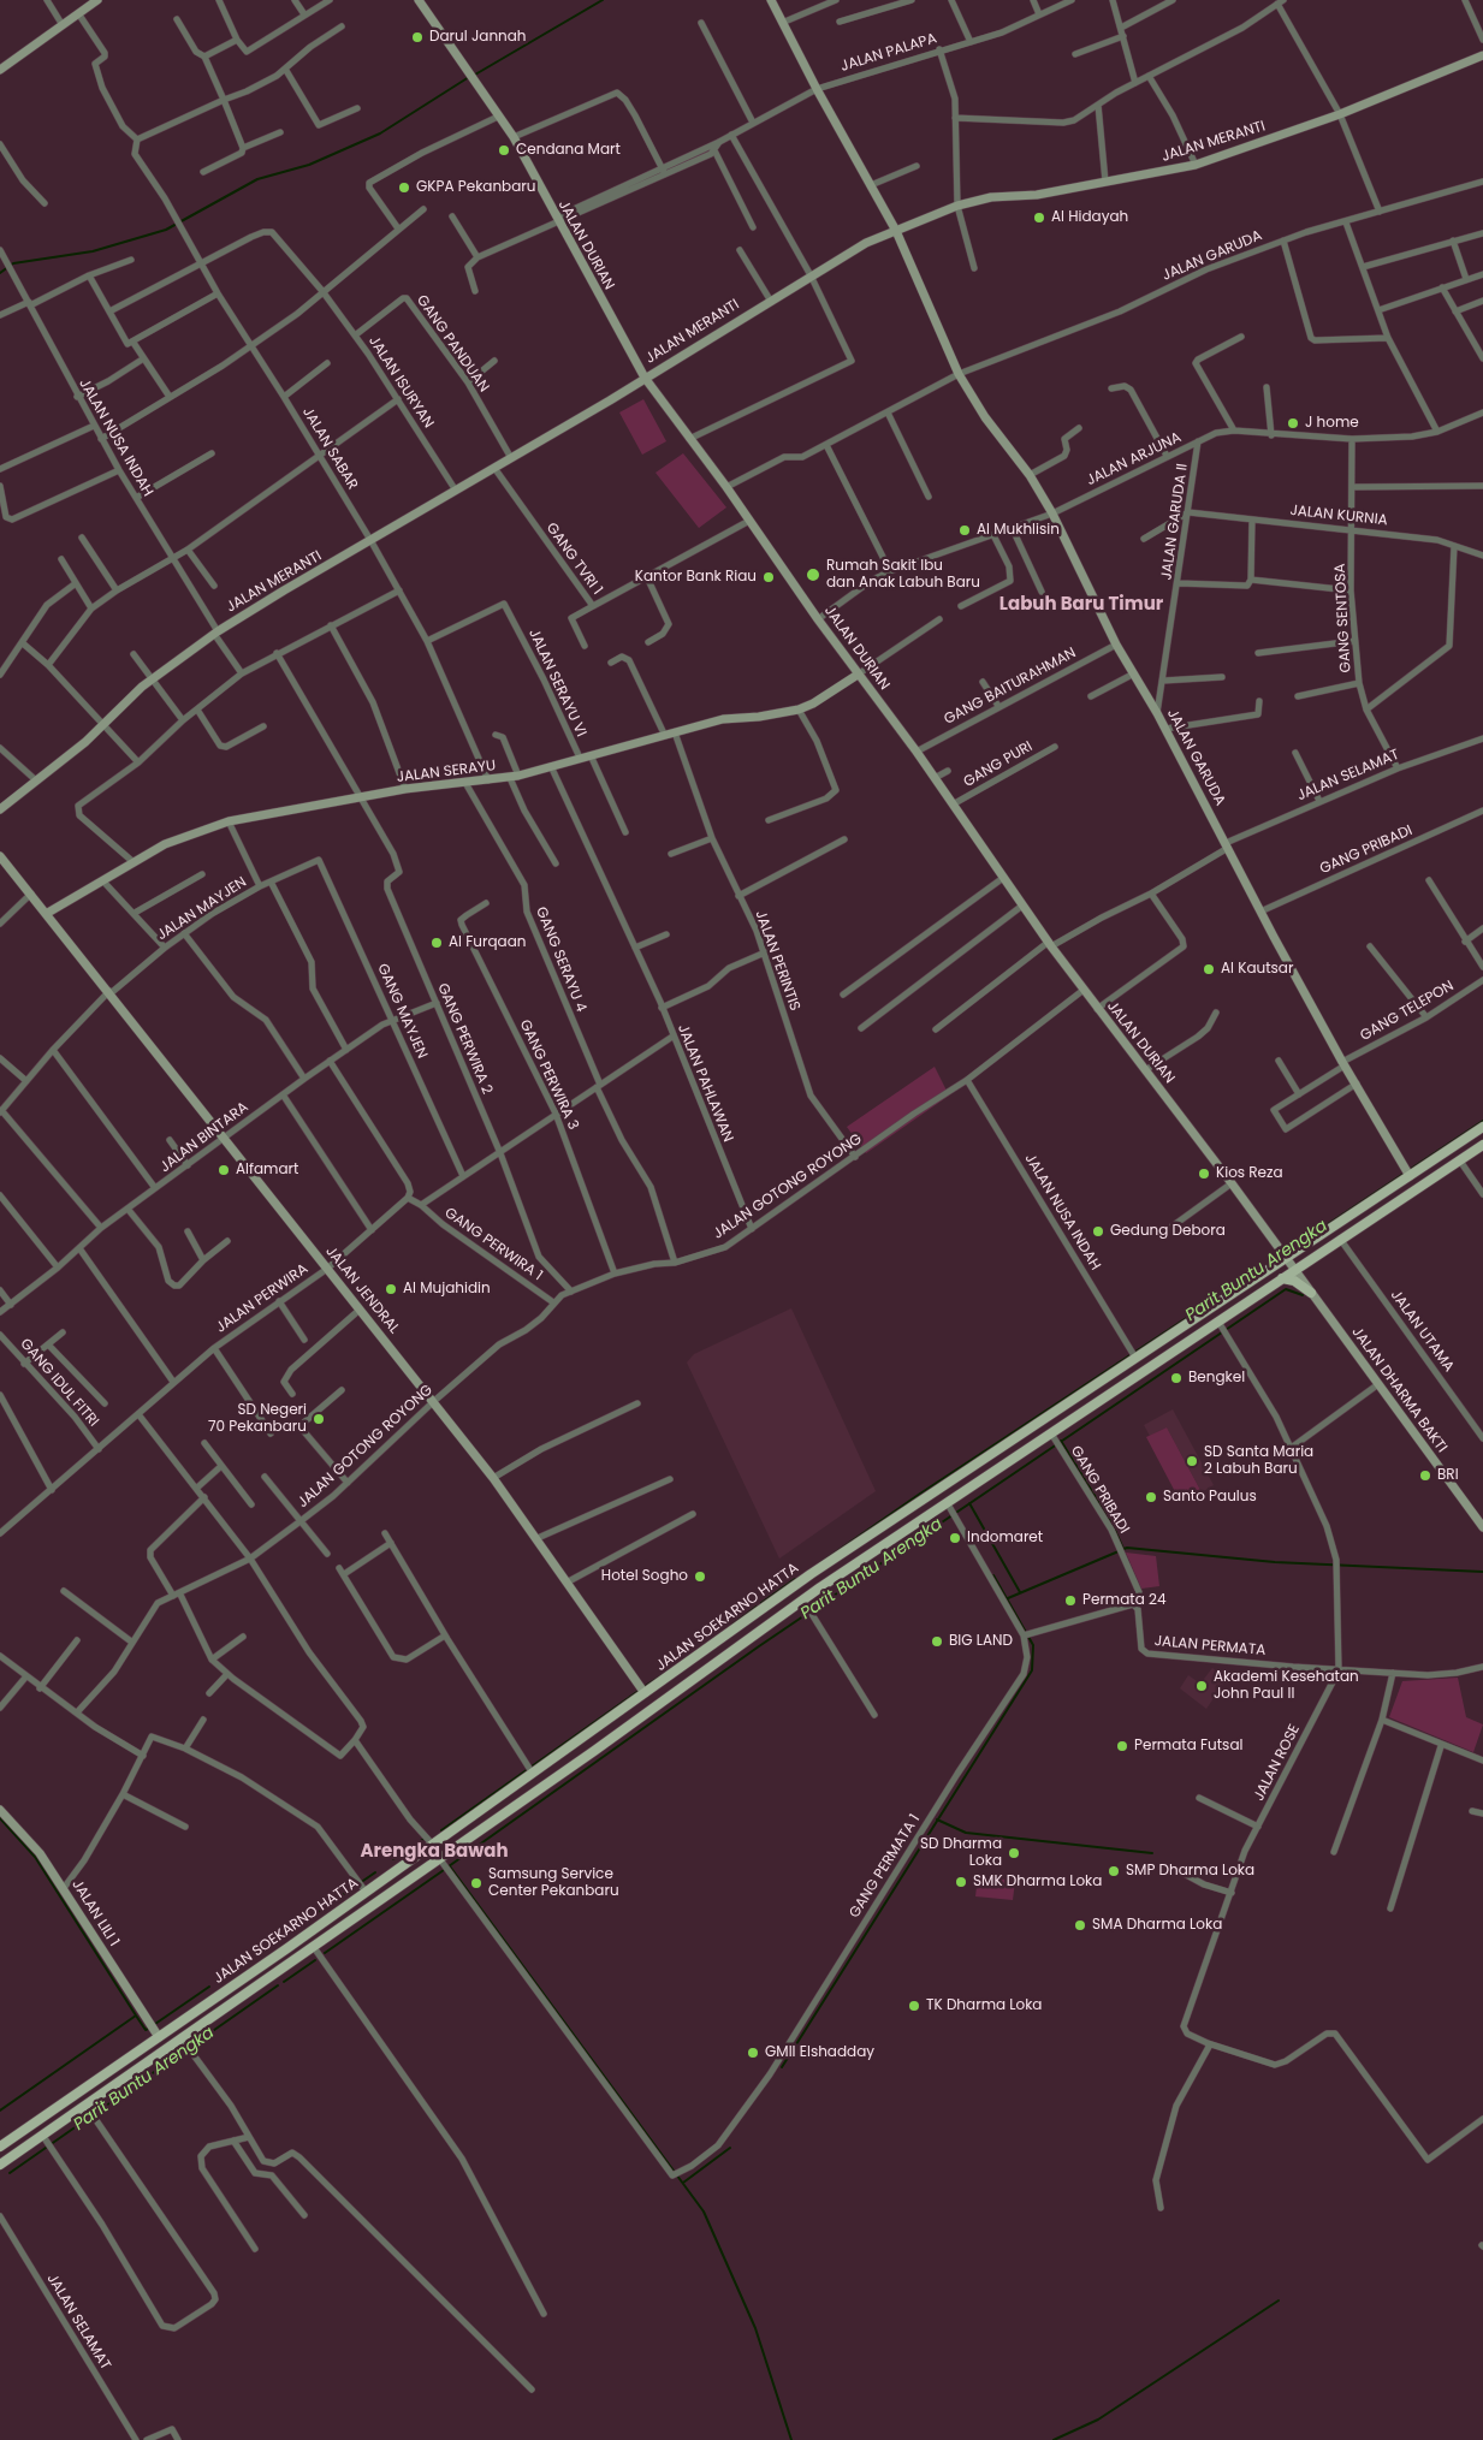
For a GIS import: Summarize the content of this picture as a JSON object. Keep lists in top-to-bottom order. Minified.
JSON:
{"streets":{"main road":["JALAN SOEKARNO HATTA"],"street":["JALAN PALAPA","JALAN MERANTI","JALAN DURIAN","JALAN GARUDA","GANG PANDUAN","JALAN ISURYAN","JALAN NUSA INDAH","JALAN SABAR","JALAN ARJUNA","JALAN KURNIA","JALAN GARUDA II","GANG TVRI 1","GANG SENTOSA","JALAN SERAYU VI","GANG BAITURAHMAN","GANG PURI","JALAN SERAYU","JALAN SELAMAT","GANG PRIBADI","JALAN MAYJEN","GANG SERAYU 4","JALAN PERINTIS","GANG MAYJEN","GANG TELEPON","GANG PERWIRA 2","GANG PERWIRA 3","JALAN PAHLAWAN","JALAN BINTARA","JALAN GOTONG ROYONG","GANG PERWIRA 1","JALAN JENDRAL","JALAN PERWIRA","JALAN UTAMA","GANG IDUL FITRI","JALAN DHARMA BAKTI","JALAN PERMATA","JALAN ROSE","GANG PERMATA 1","JALAN LILI 1"]},"crossings":[["JALAN PALAPA","JALAN DURIAN"],["JALAN PALAPA","JALAN GARUDA"],["JALAN MERANTI","JALAN DURIAN"],["JALAN MERANTI","JALAN GARUDA"],["JALAN MERANTI","GANG PANDUAN"],["JALAN MERANTI","JALAN ISURYAN"],["JALAN MERANTI","JALAN NUSA INDAH"],["JALAN MERANTI","JALAN SABAR"],["JALAN MERANTI","GANG TVRI 1"],["JALAN DURIAN","JALAN GARUDA"],["JALAN DURIAN","JALAN ARJUNA"],["JALAN DURIAN","GANG TVRI 1"],["JALAN DURIAN","GANG BAITURAHMAN"],["JALAN DURIAN","GANG PURI"],["JALAN DURIAN","JALAN SERAYU"],["JALAN DURIAN","JALAN SELAMAT"],["JALAN DURIAN","JALAN GOTONG ROYONG"],["JALAN DURIAN","JALAN DHARMA BAKTI"],["JALAN DURIAN","JALAN SOEKARNO HATTA"],["JALAN GARUDA","JALAN ARJUNA"],["JALAN GARUDA","JALAN GARUDA II"],["JALAN GARUDA","GANG BAITURAHMAN"],["JALAN GARUDA","JALAN SELAMAT"],["JALAN GARUDA","GANG PRIBADI"],["JALAN GARUDA","GANG TELEPON"],["JALAN GARUDA","JALAN SOEKARNO HATTA"],["GANG PANDUAN","JALAN ISURYAN"],["JALAN ISURYAN","JALAN SABAR"],["JALAN NUSA INDAH","JALAN GOTONG ROYONG"],["JALAN NUSA INDAH","JALAN SOEKARNO HATTA"],["JALAN SABAR","JALAN SERAYU VI"],["JALAN SABAR","JALAN SERAYU"],["JALAN ARJUNA","JALAN GARUDA II"],["JALAN ARJUNA","GANG SENTOSA"],["JALAN KURNIA","JALAN GARUDA II"],["JALAN KURNIA","GANG SENTOSA"],["GANG SENTOSA","JALAN SELAMAT"],["JALAN SERAYU VI","JALAN SERAYU"],["JALAN SERAYU","GANG SERAYU 4"],["JALAN SERAYU","JALAN PERINTIS"],["JALAN SERAYU","GANG PERWIRA 2"],["JALAN SERAYU","JALAN PAHLAWAN"],["JALAN SERAYU","JALAN JENDRAL"],["GANG PRIBADI","JALAN SOEKARNO HATTA"],["JALAN MAYJEN","GANG MAYJEN"],["JALAN MAYJEN","JALAN JENDRAL"],["GANG SERAYU 4","JALAN GOTONG ROYONG"],["JALAN PERINTIS","JALAN GOTONG ROYONG"],["GANG MAYJEN","JALAN BINTARA"],["GANG PERWIRA 2","JALAN BINTARA"],["GANG PERWIRA 2","JALAN GOTONG ROYONG"],["GANG PERWIRA 3","JALAN GOTONG ROYONG"],["JALAN PAHLAWAN","JALAN GOTONG ROYONG"],["JALAN BINTARA","JALAN JENDRAL"],["JALAN GOTONG ROYONG","GANG PERWIRA 1"],["JALAN GOTONG ROYONG","JALAN JENDRAL"],["JALAN JENDRAL","JALAN PERWIRA"],["JALAN JENDRAL","JALAN SOEKARNO HATTA"],["JALAN PERWIRA","GANG IDUL FITRI"],["JALAN UTAMA","JALAN SOEKARNO HATTA"],["JALAN DHARMA BAKTI","JALAN SOEKARNO HATTA"],["JALAN SOEKARNO HATTA","JALAN ROSE"],["JALAN SOEKARNO HATTA","GANG PERMATA 1"],["JALAN SOEKARNO HATTA","JALAN LILI 1"],["JALAN PERMATA","JALAN ROSE"],["JALAN PERMATA","GANG PERMATA 1"]],"districts":["Labuh Baru Timur","Arengka Bawah"],"water":["Parit Buntu Arengka"],"places":["Darul Jannah","Cendana Mart","GKPA Pekanbaru","Al Hidayah","J home","Al Mukhlisin","Rumah Sakit Ibu dan Anak Labuh Baru","Kantor Bank Riau","Al Furqaan","Al Kautsar","Alfamart","Kios Reza","Gedung Debora","Al Mujahidin","Bengkel","SD Negeri 70 Pekanbaru","SD Santa Maria 2 Labuh Baru","BRI","Santo Paulus","Indomaret","Hotel Sogho","Permata 24","BIG LAND","Akademi Kesehatan John Paul II","Permata Futsal","SD Dharma Loka","SMP Dharma Loka","SMK Dharma Loka","Samsung Service Center Pekanbaru","SMA Dharma Loka","TK Dharma Loka","GMII Elshadday"]}
